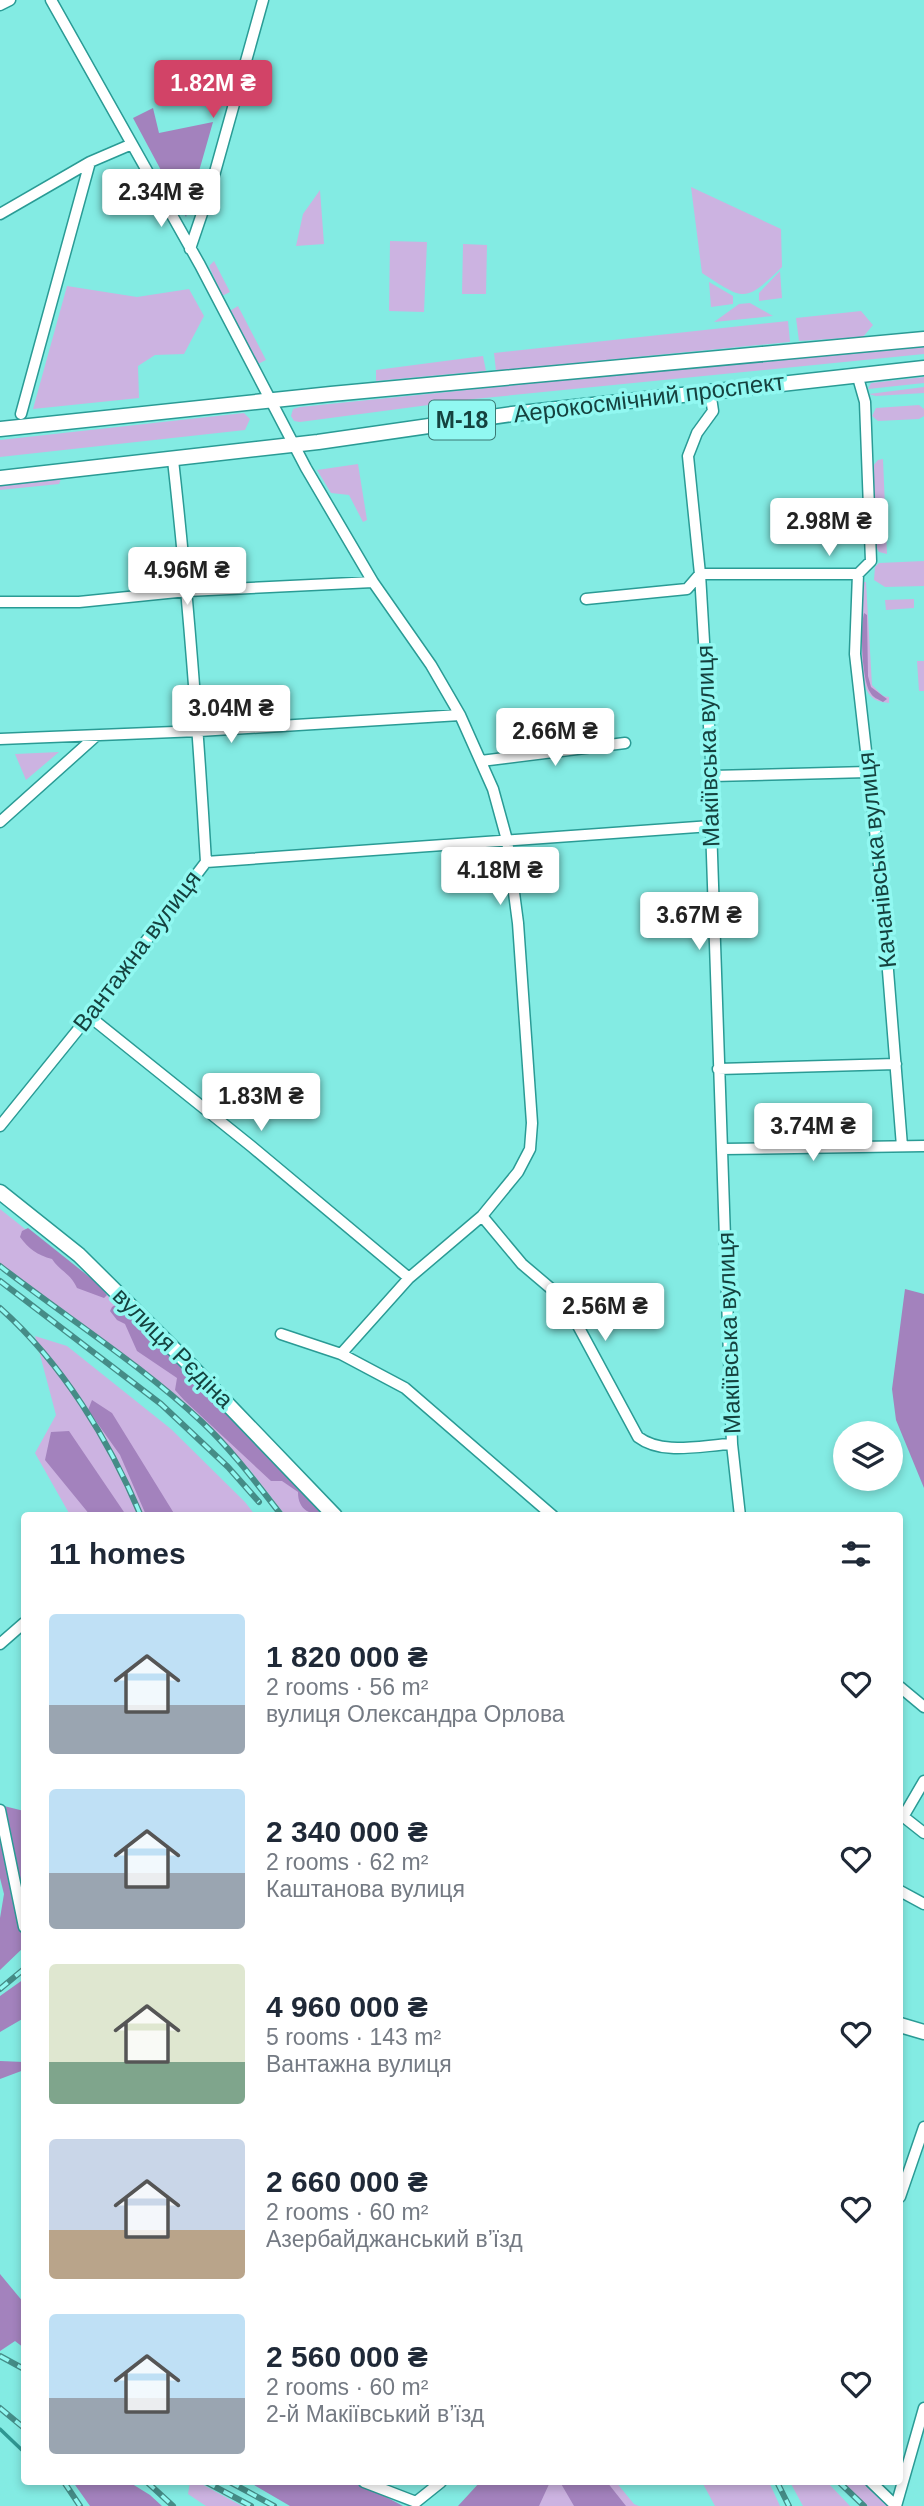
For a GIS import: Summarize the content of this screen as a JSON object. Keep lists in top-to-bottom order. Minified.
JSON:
{"streets":{"main road":["Аерокосмічний проспект","М-18","вулиця Рєдіна"],"street":["Макіївська вулиця","Качанівська вулиця","Вантажна вулиця"]},"crossings":[["Аерокосмічний проспект","Макіївська вулиця"],["Аерокосмічний проспект","Качанівська вулиця"],["Аерокосмічний проспект","Вантажна вулиця"]],"page":{"price":["1.82M ₴","2.34M ₴","2.98M ₴","4.96M ₴","3.04M ₴","2.66M ₴","4.18M ₴","3.67M ₴","1.83M ₴","3.74M ₴","2.56M ₴"],"heading":"11 homes","list":[{"name":"1 820 000 ₴","note":"2 rooms · 56 m² · вулиця Олександра Орлова"},{"name":"2 340 000 ₴","note":"2 rooms · 62 m² · Каштанова вулиця"},{"name":"4 960 000 ₴","note":"5 rooms · 143 m² · Вантажна вулиця"},{"name":"2 660 000 ₴","note":"2 rooms · 60 m² · Азербайджанський в’їзд"},{"name":"2 560 000 ₴","note":"2 rooms · 60 m² · 2-й Макіївський в’їзд"}]}}
